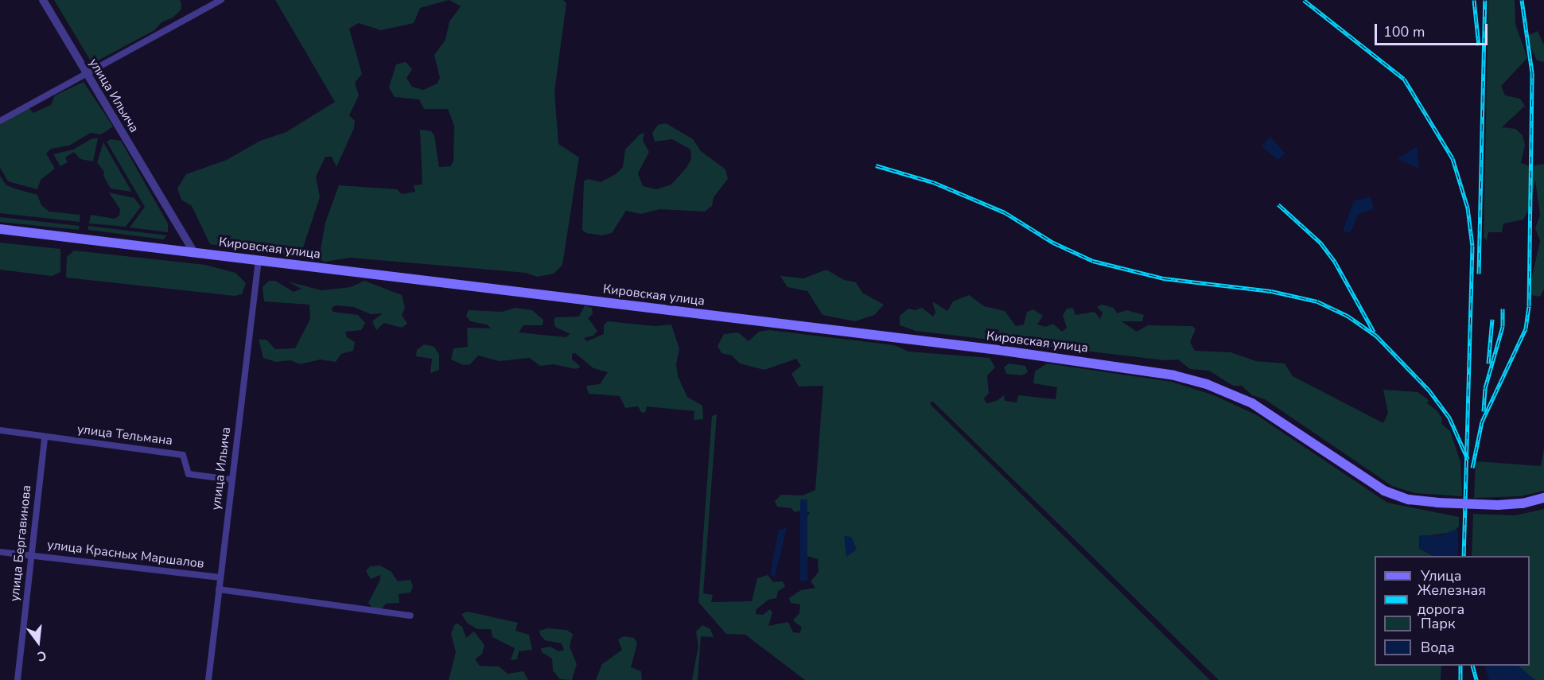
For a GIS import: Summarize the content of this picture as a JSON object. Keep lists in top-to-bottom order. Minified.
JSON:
{"streets":{"main road":["Кировская улица"],"street":["улица Ильича","улица Тельмана","улица Бергавинова","улица Красных Маршалов"]},"crossings":[["улица Ильича","Кировская улица"],["улица Ильича","улица Тельмана"],["улица Ильича","улица Красных Маршалов"],["улица Тельмана","улица Бергавинова"],["улица Бергавинова","улица Красных Маршалов"]],"legend":["Улица","Железная дорога","Парк","Вода"],"scale_bar":"100 m","north":"bottom"}
